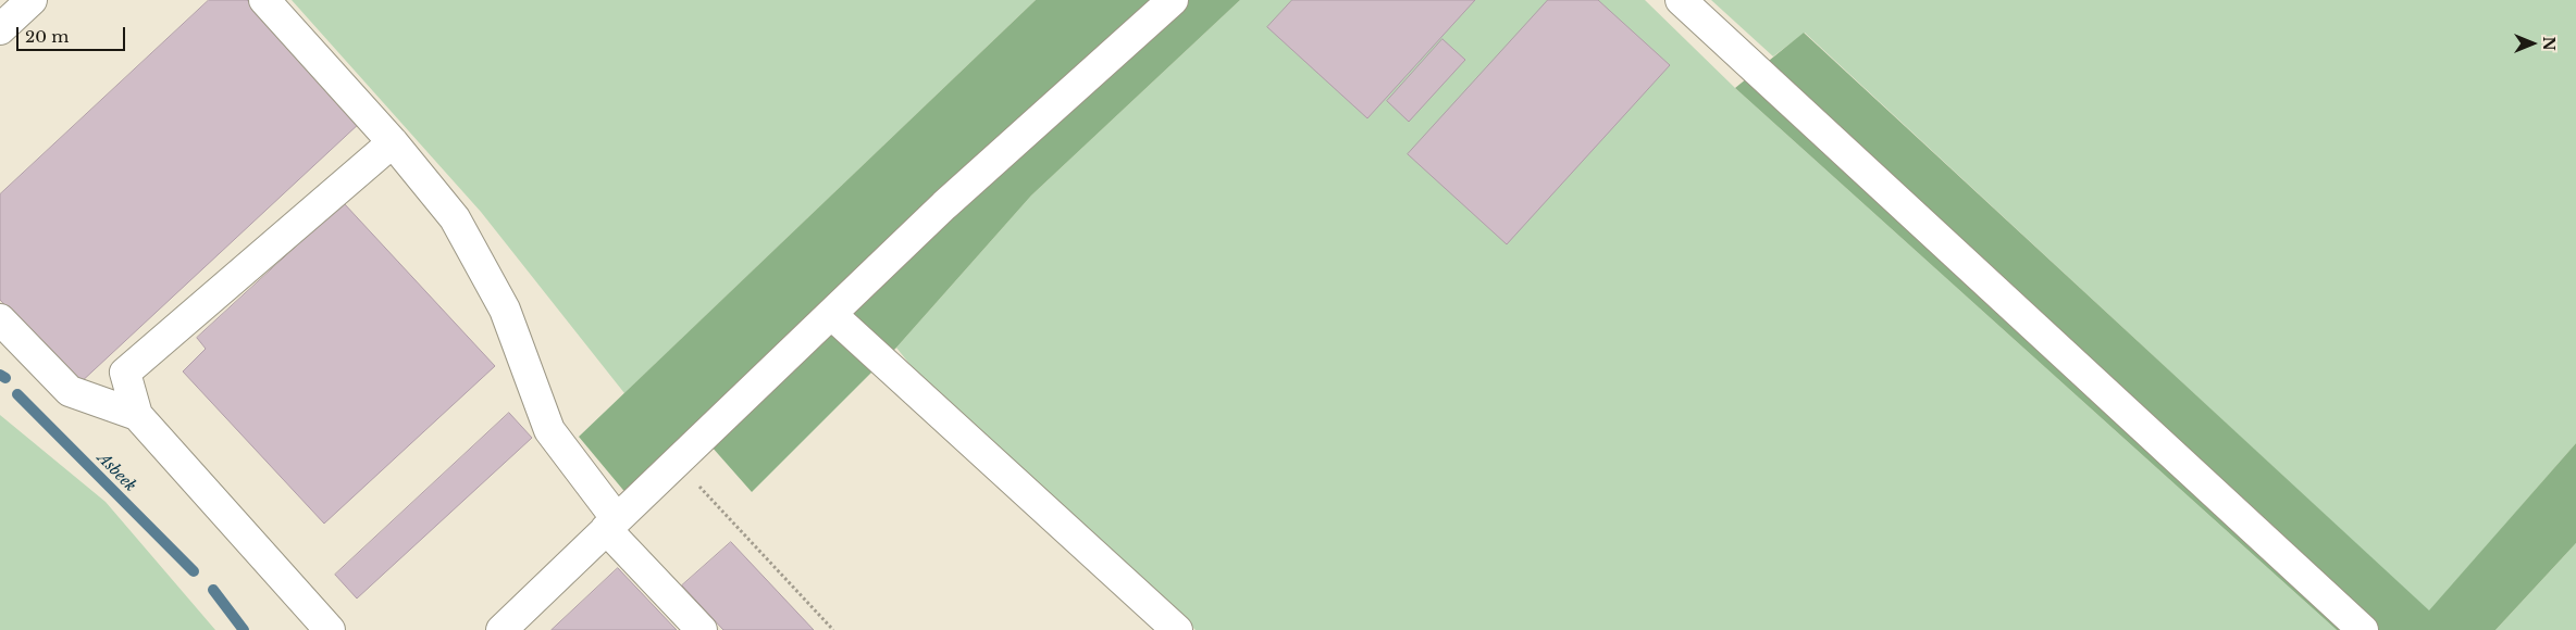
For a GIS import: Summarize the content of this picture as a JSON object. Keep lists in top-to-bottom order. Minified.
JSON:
{"water":["Asbeek"],"scale_bar":"20 m","north":"right"}
